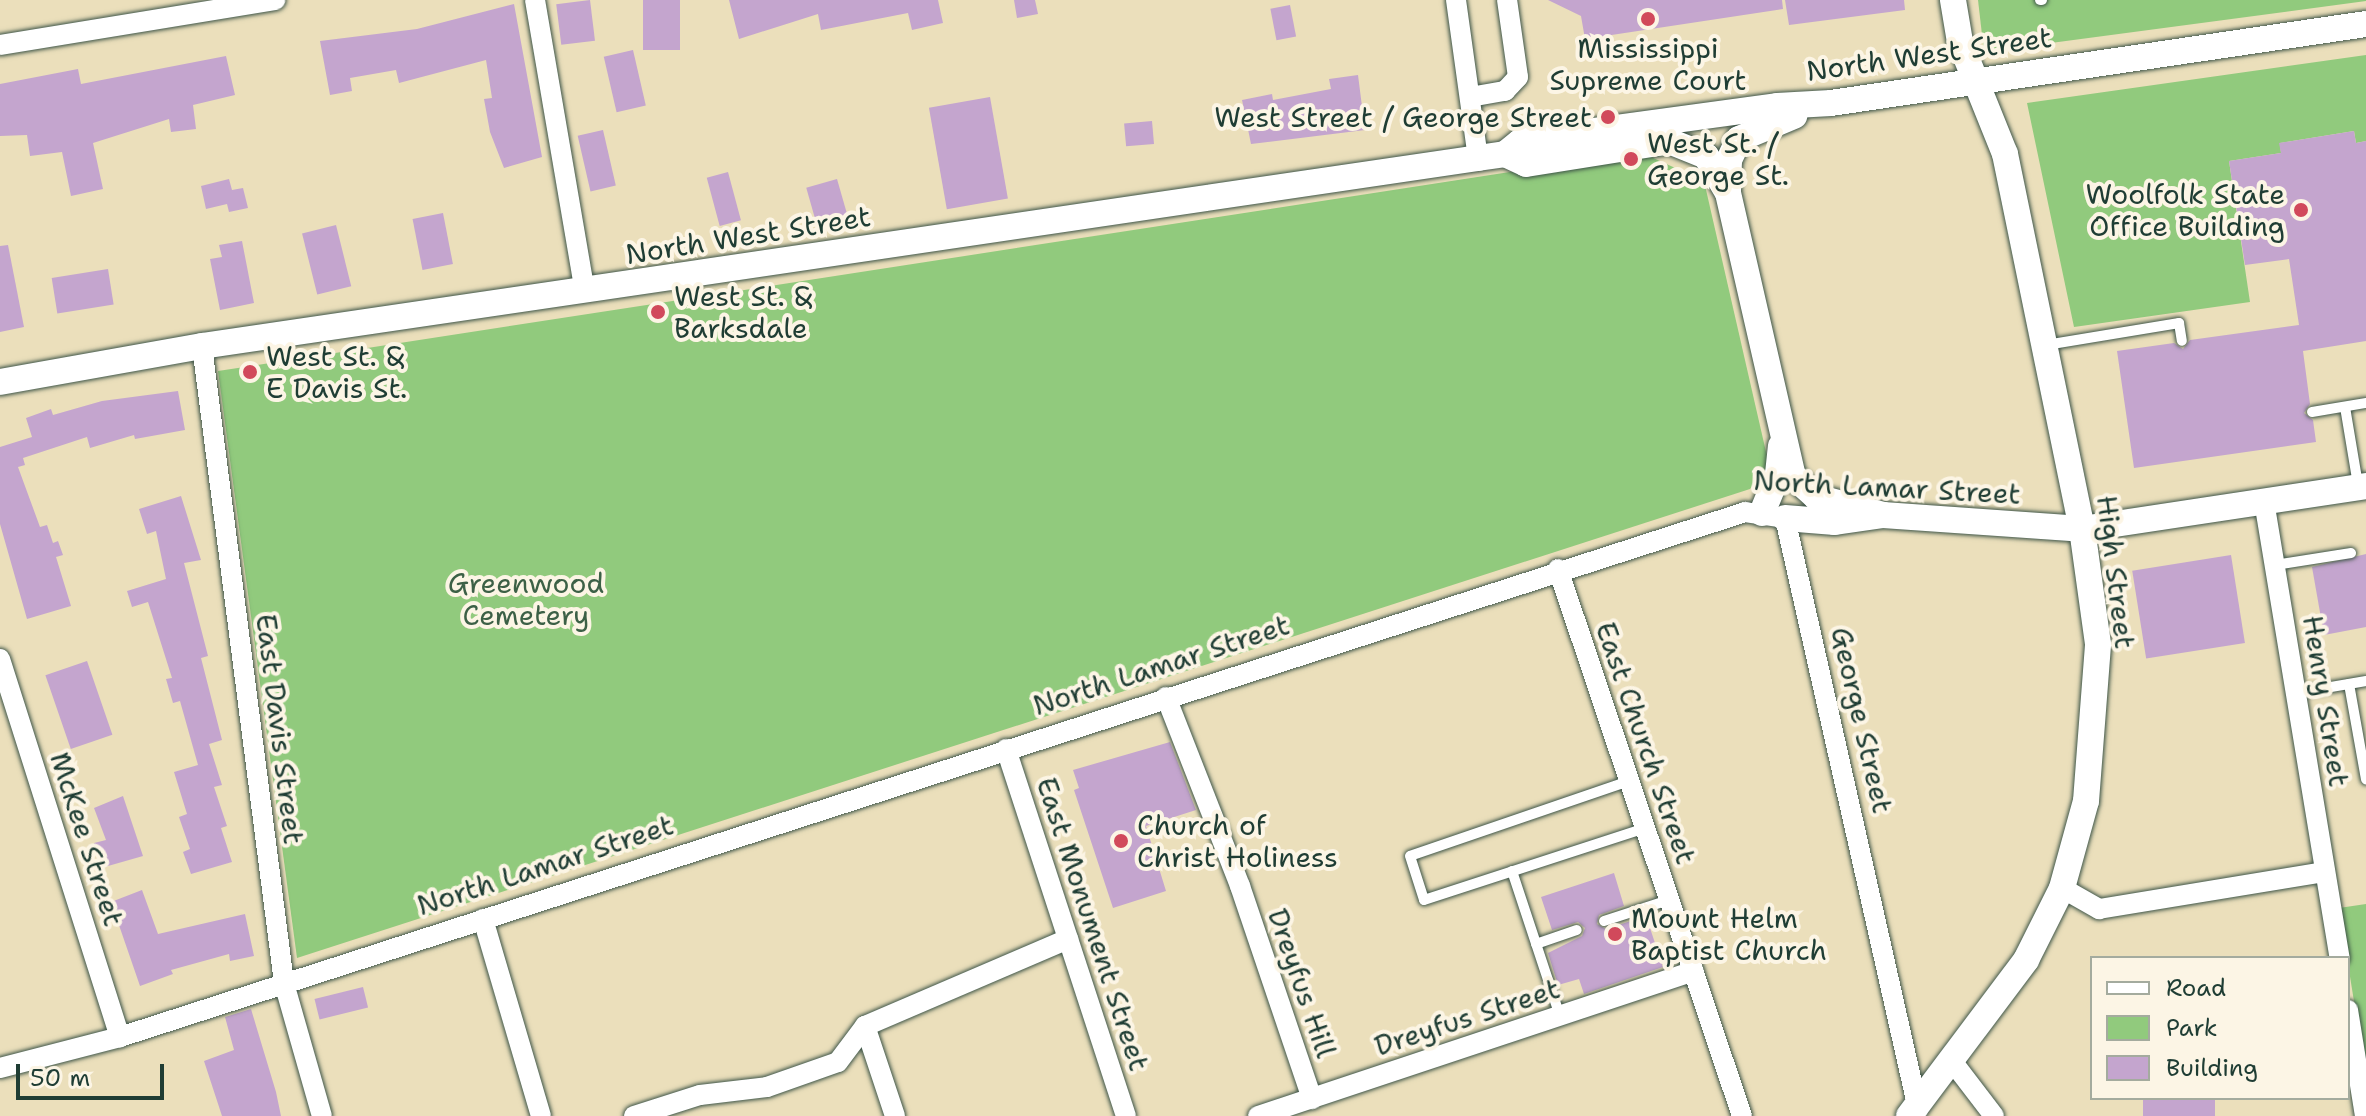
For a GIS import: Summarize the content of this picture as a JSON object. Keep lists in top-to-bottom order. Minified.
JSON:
{"streets":{"street":["North West Street","North Lamar Street","High Street","Henry Street","George Street","East Davis Street","East Church Street","McKee Street","East Monument Street","Dreyfus Hill","Dreyfus Street"]},"crossings":[["North West Street","High Street"],["North West Street","East Davis Street"],["North Lamar Street","High Street"],["North Lamar Street","Henry Street"],["North Lamar Street","George Street"],["North Lamar Street","East Davis Street"],["North Lamar Street","East Church Street"],["North Lamar Street","McKee Street"],["North Lamar Street","East Monument Street"],["North Lamar Street","Dreyfus Hill"],["High Street","George Street"],["East Church Street","Dreyfus Street"],["Dreyfus Hill","Dreyfus Street"]],"parks":["Greenwood Cemetery"],"places":["Mississippi Supreme Court","West Street / George Street","West St. / George St.","Woolfolk State Office Building","West St. & Barksdale","West St. & E Davis St.","Church of Christ Holiness","Mount Helm Baptist Church"],"legend":["Road","Park","Building"],"scale_bar":"50 m"}
